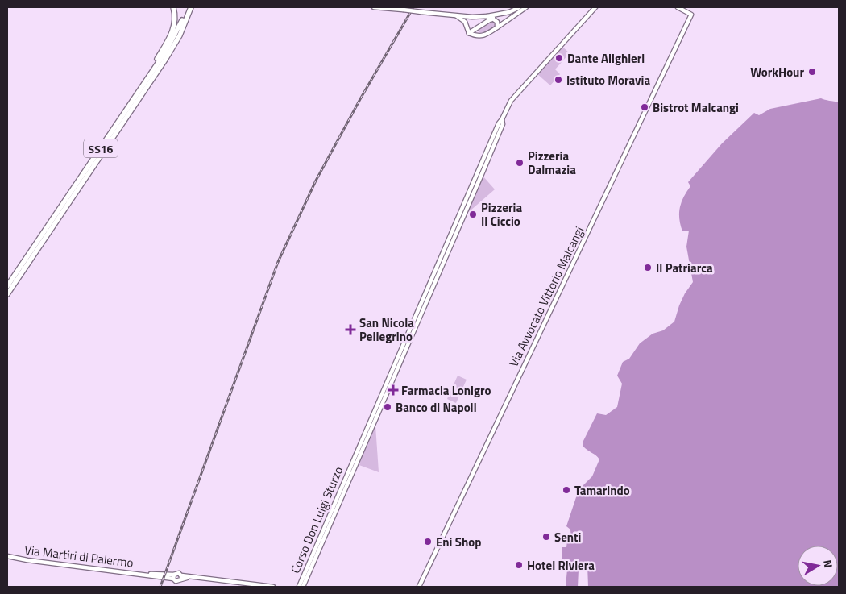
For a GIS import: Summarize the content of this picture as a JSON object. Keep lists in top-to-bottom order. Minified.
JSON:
{"streets":{"highway":["SS16"],"street":["Via Avvocato Vittorio Malcangi","Corso Don Luigi Sturzo","Via Martiri di Palermo"]},"places":{"other":["Dante Alighieri","WorkHour","Istituto Moravia","Bistrot Malcangi","Pizzeria Dalmazia","Pizzeria Il Ciccio","Il Patriarca","Banco di Napoli","Tamarindo","Senti","Eni Shop","Hotel Riviera"],"health":["San Nicola Pellegrino","Farmacia Lonigro"]},"north":"right"}
